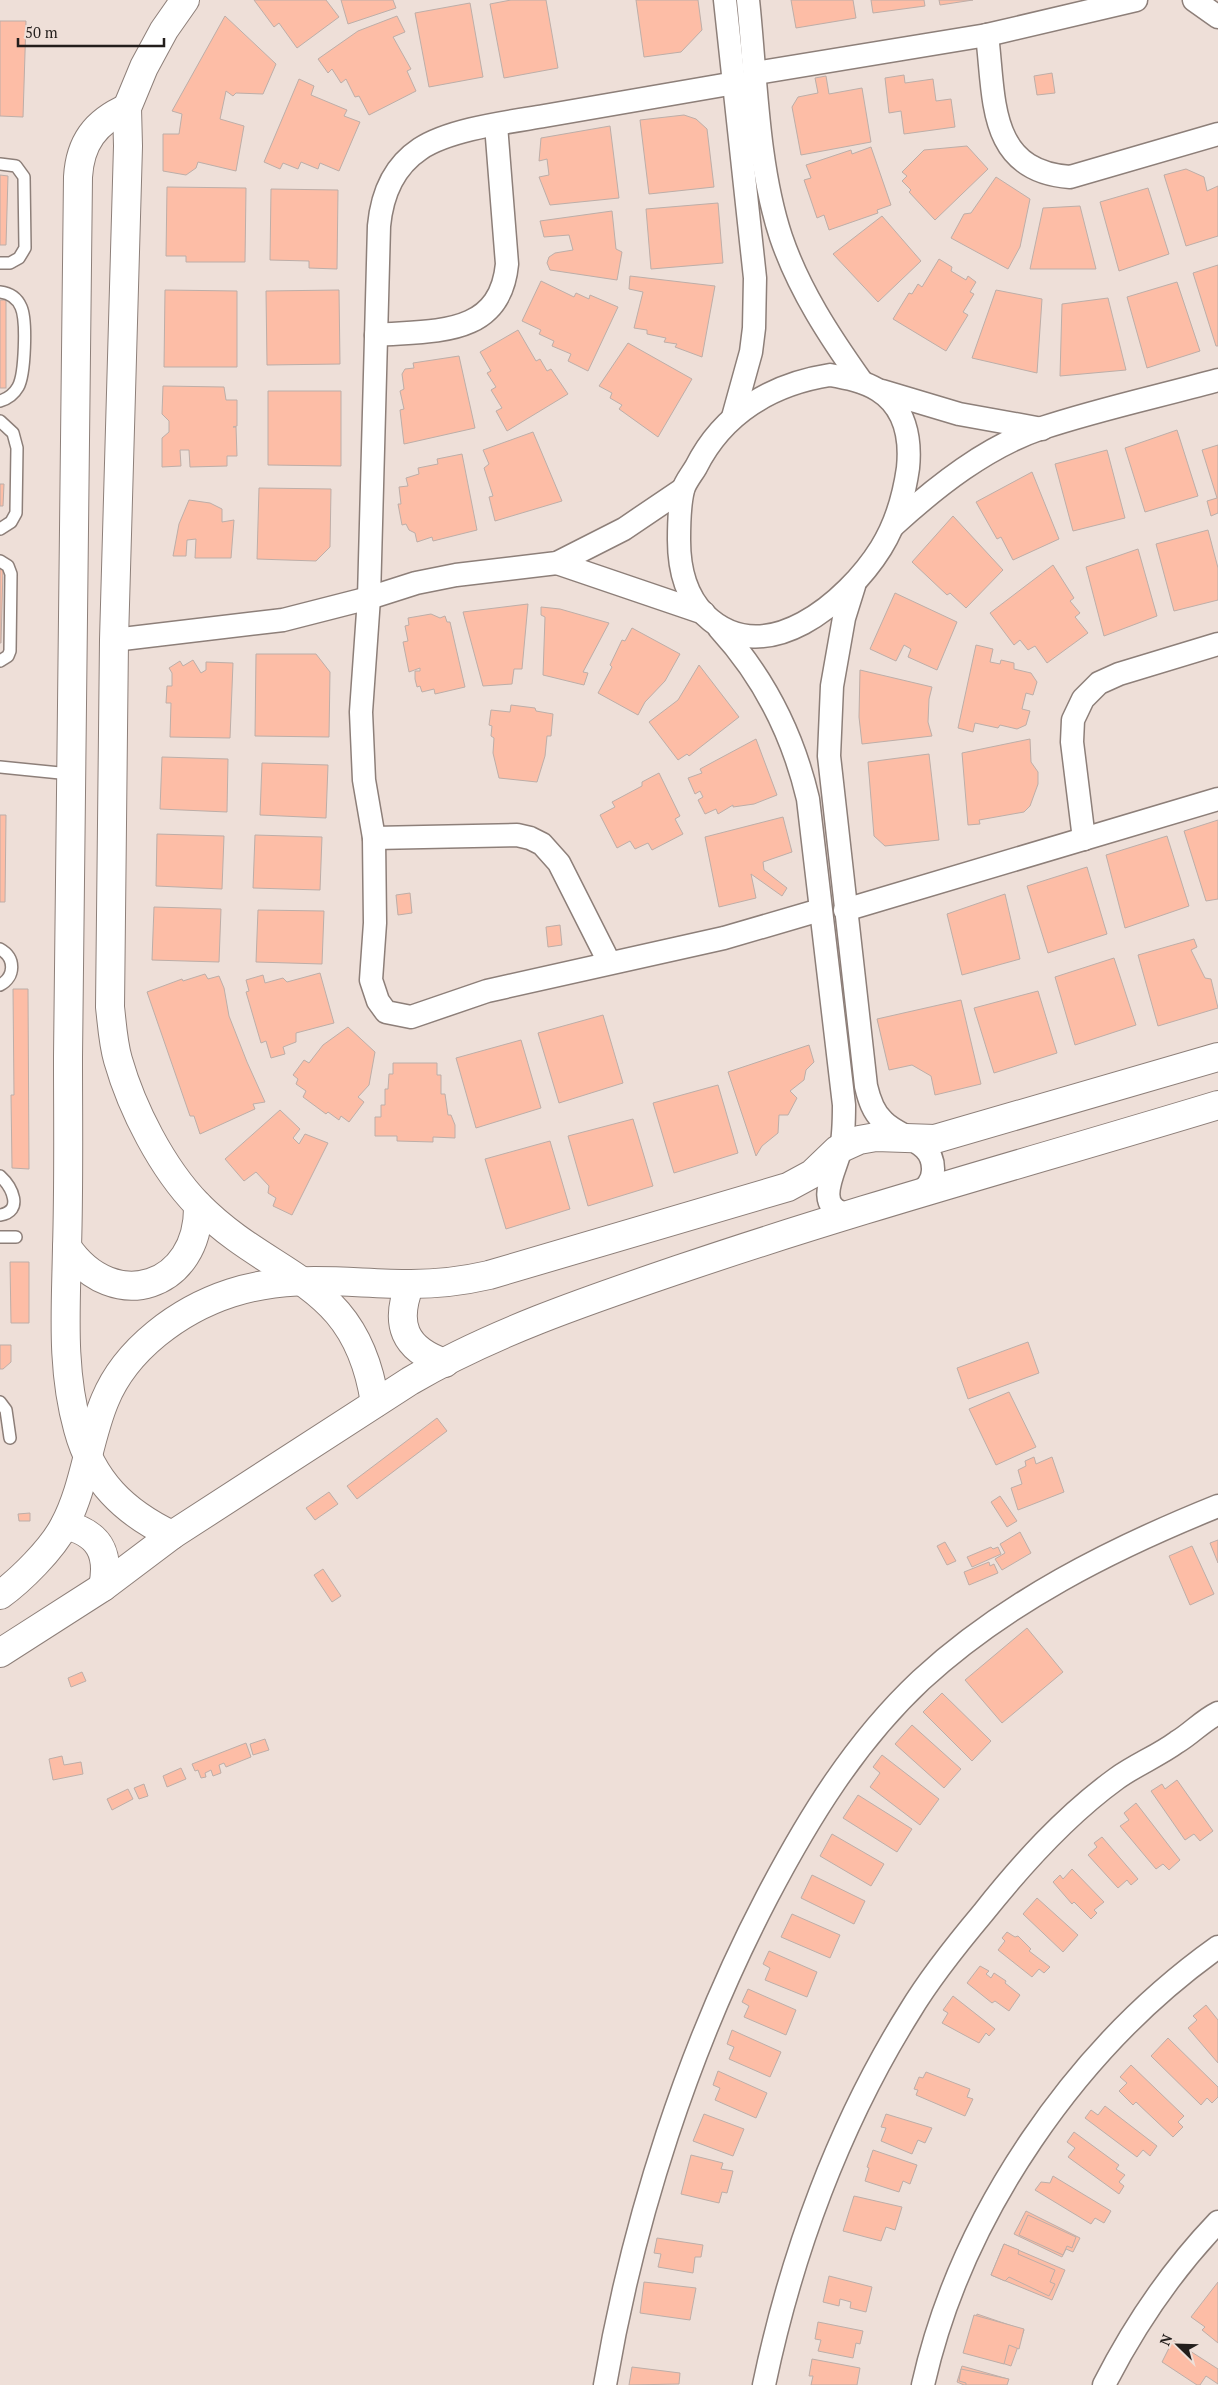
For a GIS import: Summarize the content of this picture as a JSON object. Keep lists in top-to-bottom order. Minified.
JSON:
{"scale_bar":"50 m","north":"top left"}
